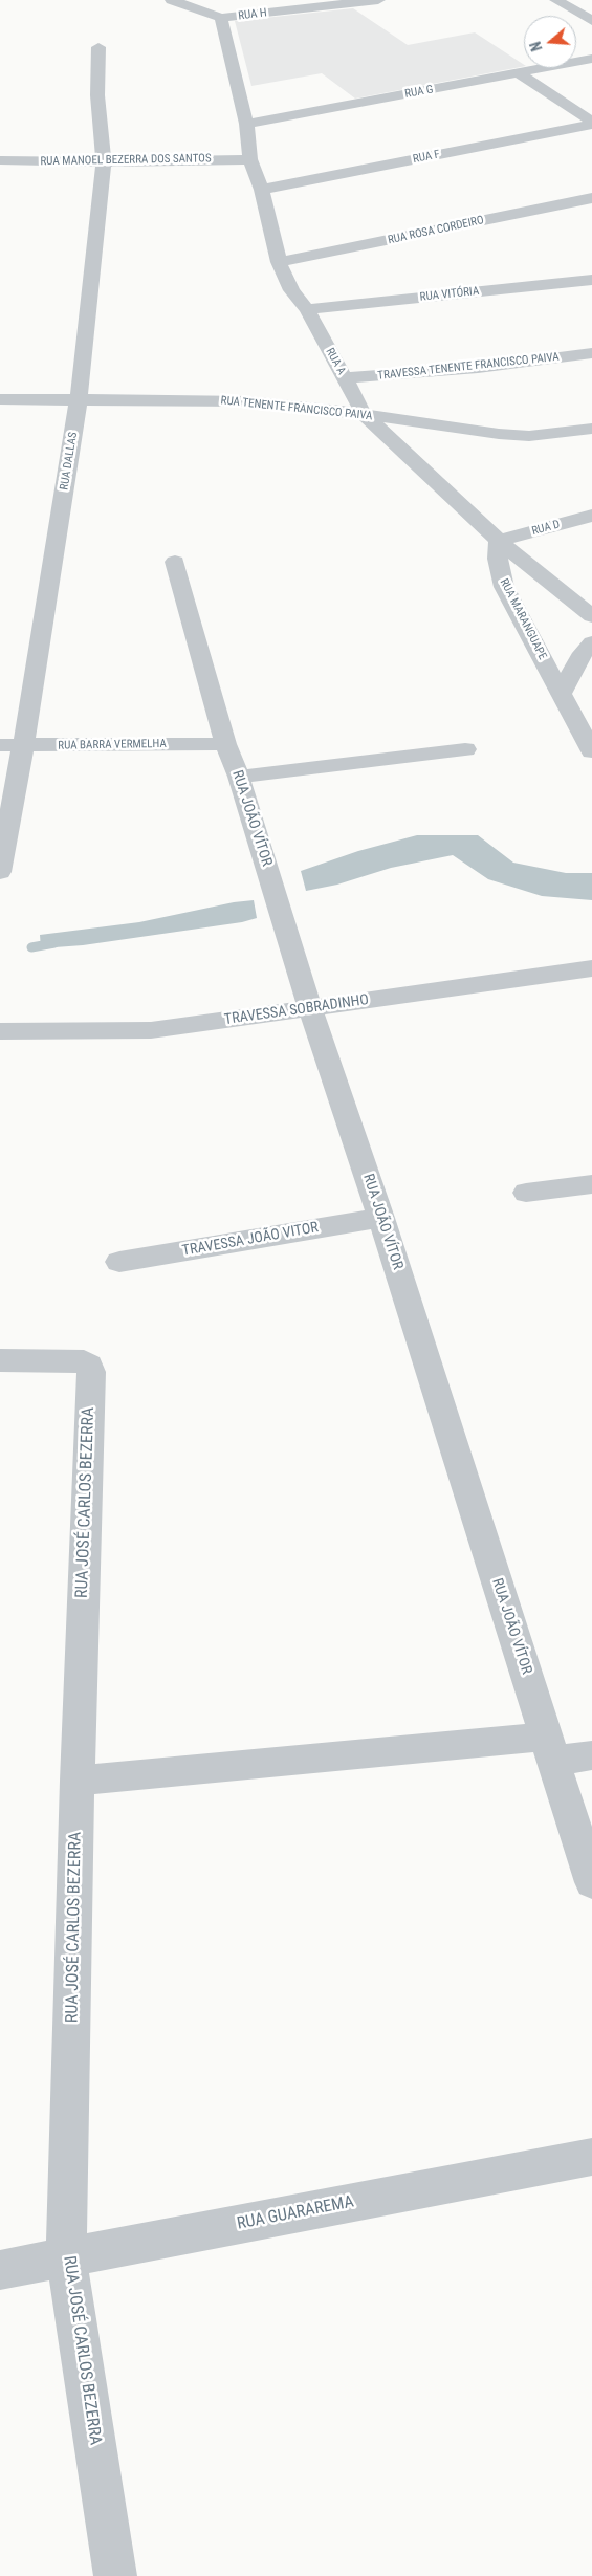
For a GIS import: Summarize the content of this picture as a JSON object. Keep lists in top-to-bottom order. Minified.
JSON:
{"streets":{"street":["RUA H","RUA G","RUA F","RUA MANOEL BEZERRA DOS SANTOS","RUA ROSA CORDEIRO","RUA VITÓRIA","RUA A","TRAVESSA TENENTE FRANCISCO PAIVA","RUA TENENTE FRANCISCO PAIVA","RUA DALLAS","RUA D","RUA MARANGUAPE","RUA BARRA VERMELHA","RUA JOÃO VÍTOR","TRAVESSA SOBRADINHO","TRAVESSA JOÃO VITOR","RUA JOSÉ CARLOS BEZERRA","RUA GUARAREMA"]},"crossings":[["RUA H","RUA A"],["RUA G","RUA A"],["RUA F","RUA A"],["RUA MANOEL BEZERRA DOS SANTOS","RUA A"],["RUA MANOEL BEZERRA DOS SANTOS","RUA DALLAS"],["RUA ROSA CORDEIRO","RUA A"],["RUA VITÓRIA","RUA A"],["RUA A","TRAVESSA TENENTE FRANCISCO PAIVA"],["RUA A","RUA TENENTE FRANCISCO PAIVA"],["RUA A","RUA D"],["RUA A","RUA MARANGUAPE"],["RUA TENENTE FRANCISCO PAIVA","RUA DALLAS"],["RUA DALLAS","RUA BARRA VERMELHA"],["RUA D","RUA MARANGUAPE"],["RUA BARRA VERMELHA","RUA JOÃO VÍTOR"],["RUA JOÃO VÍTOR","TRAVESSA SOBRADINHO"],["RUA JOÃO VÍTOR","TRAVESSA JOÃO VITOR"],["RUA JOSÉ CARLOS BEZERRA","RUA GUARAREMA"]],"north":"left"}
